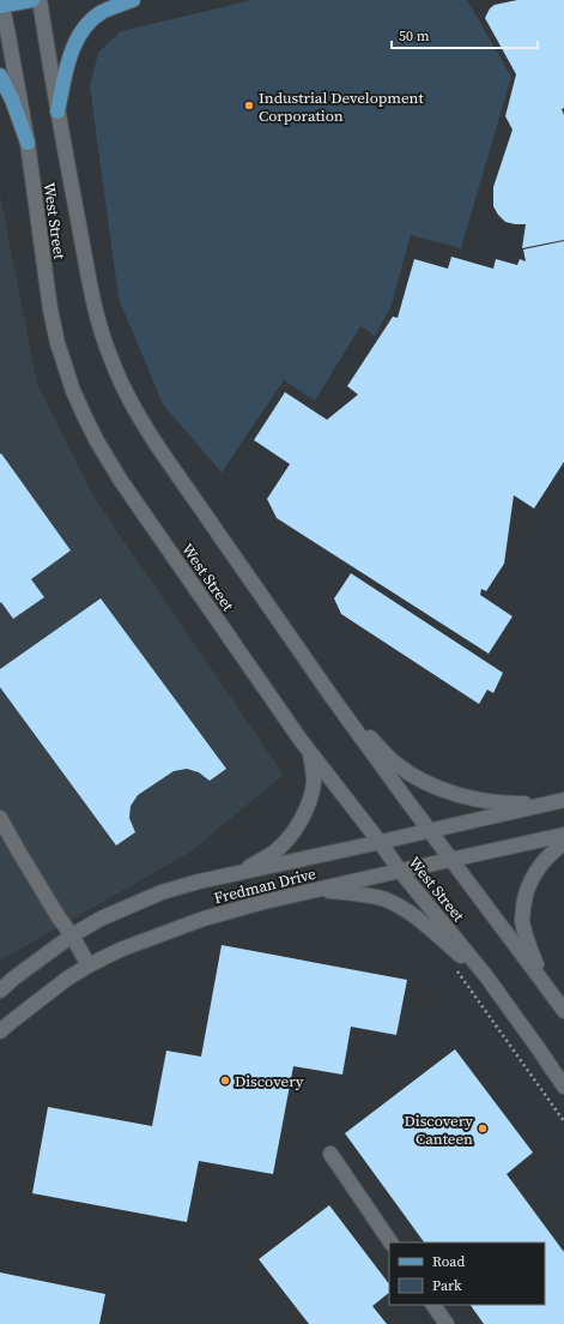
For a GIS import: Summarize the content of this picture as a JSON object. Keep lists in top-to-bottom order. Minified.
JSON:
{"streets":{"street":["West Street","Fredman Drive"]},"crossings":[["West Street","Fredman Drive"]],"places":["Industrial Development Corporation","Discovery","Discovery Canteen"],"legend":["Road","Park"],"scale_bar":"50 m"}
